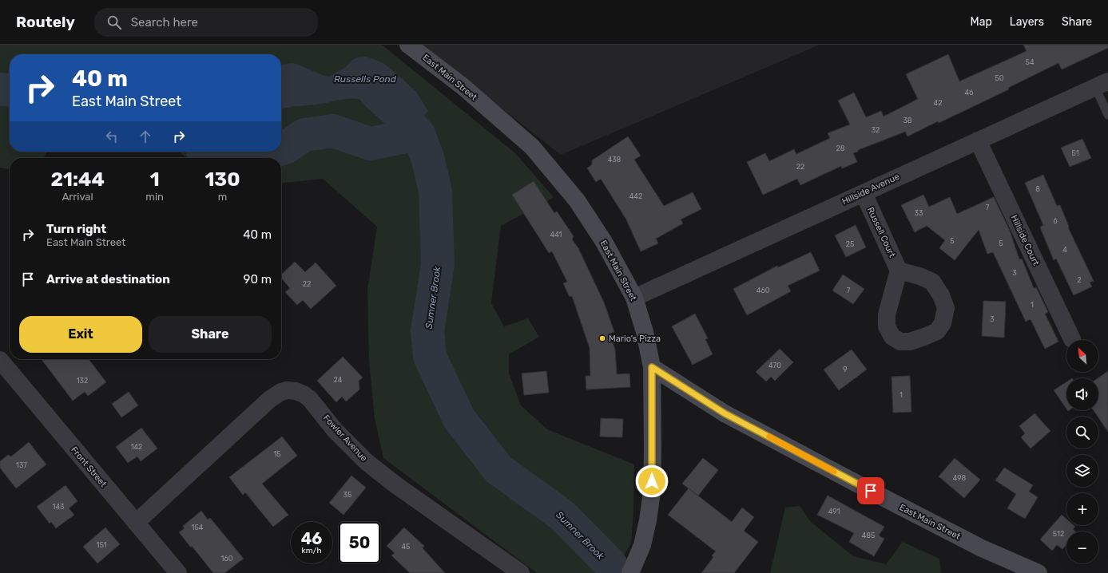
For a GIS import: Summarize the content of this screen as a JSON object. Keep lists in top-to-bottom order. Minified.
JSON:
{"streets":{"main road":["East Main Street"],"street":["Hillside Avenue","Russell Court","Hillside Court","Fowler Avenue","Front Street"]},"crossings":[["East Main Street","Hillside Avenue"],["Hillside Avenue","Russell Court"],["Hillside Avenue","Hillside Court"],["Fowler Avenue","Front Street"]],"water":["Russells Pond","Sumner Brook"],"places":["Mario's Pizza"],"house_numbers":["54","50","46","42","38","32","28","51","438","22","8","442","7","33","6","441","5","5","25","4","3","2","22","460","7","1","3","470","9","24","132","1","142","15","137","498","35","143","491","154","512","485","151","45","160"],"north":"top left","page":{"header":"Routely","search":"Search here","nav":["Map","Layers","Share"],"turn":["40 m","East Main Street"],"eta":["21:44","Arrival","1","min","130","m"],"list":[{"name":"Turn right","note":"East Main Street","value":"40 m"},{"name":"Arrive at destination","value":"90 m"}],"buttons":["Exit","Share"],"map_buttons":["+","−"],"speed":"46 km/h","limit":"50"}}
